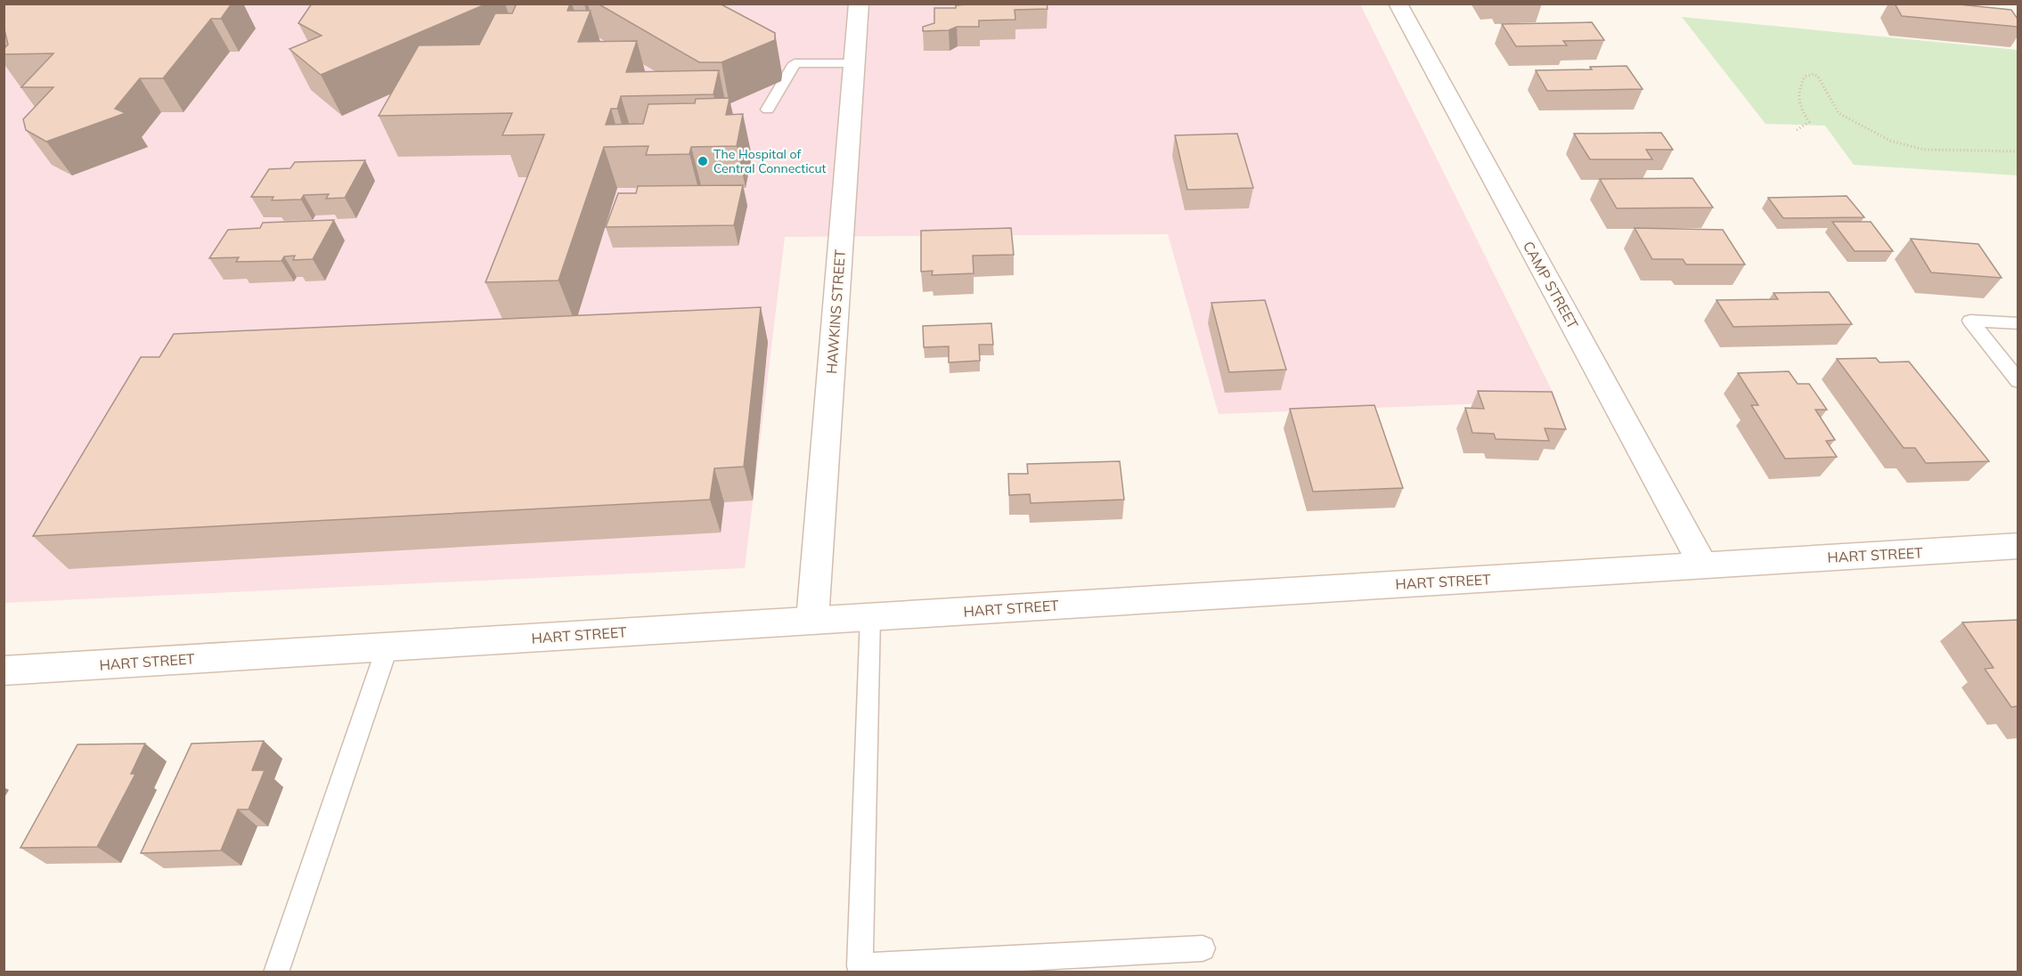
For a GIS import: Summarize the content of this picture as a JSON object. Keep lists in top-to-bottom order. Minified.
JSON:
{"streets":{"street":["CAMP STREET","HAWKINS STREET","HART STREET"]},"crossings":[["CAMP STREET","HART STREET"],["HAWKINS STREET","HART STREET"]],"places":["The Hospital of Central Connecticut"]}
